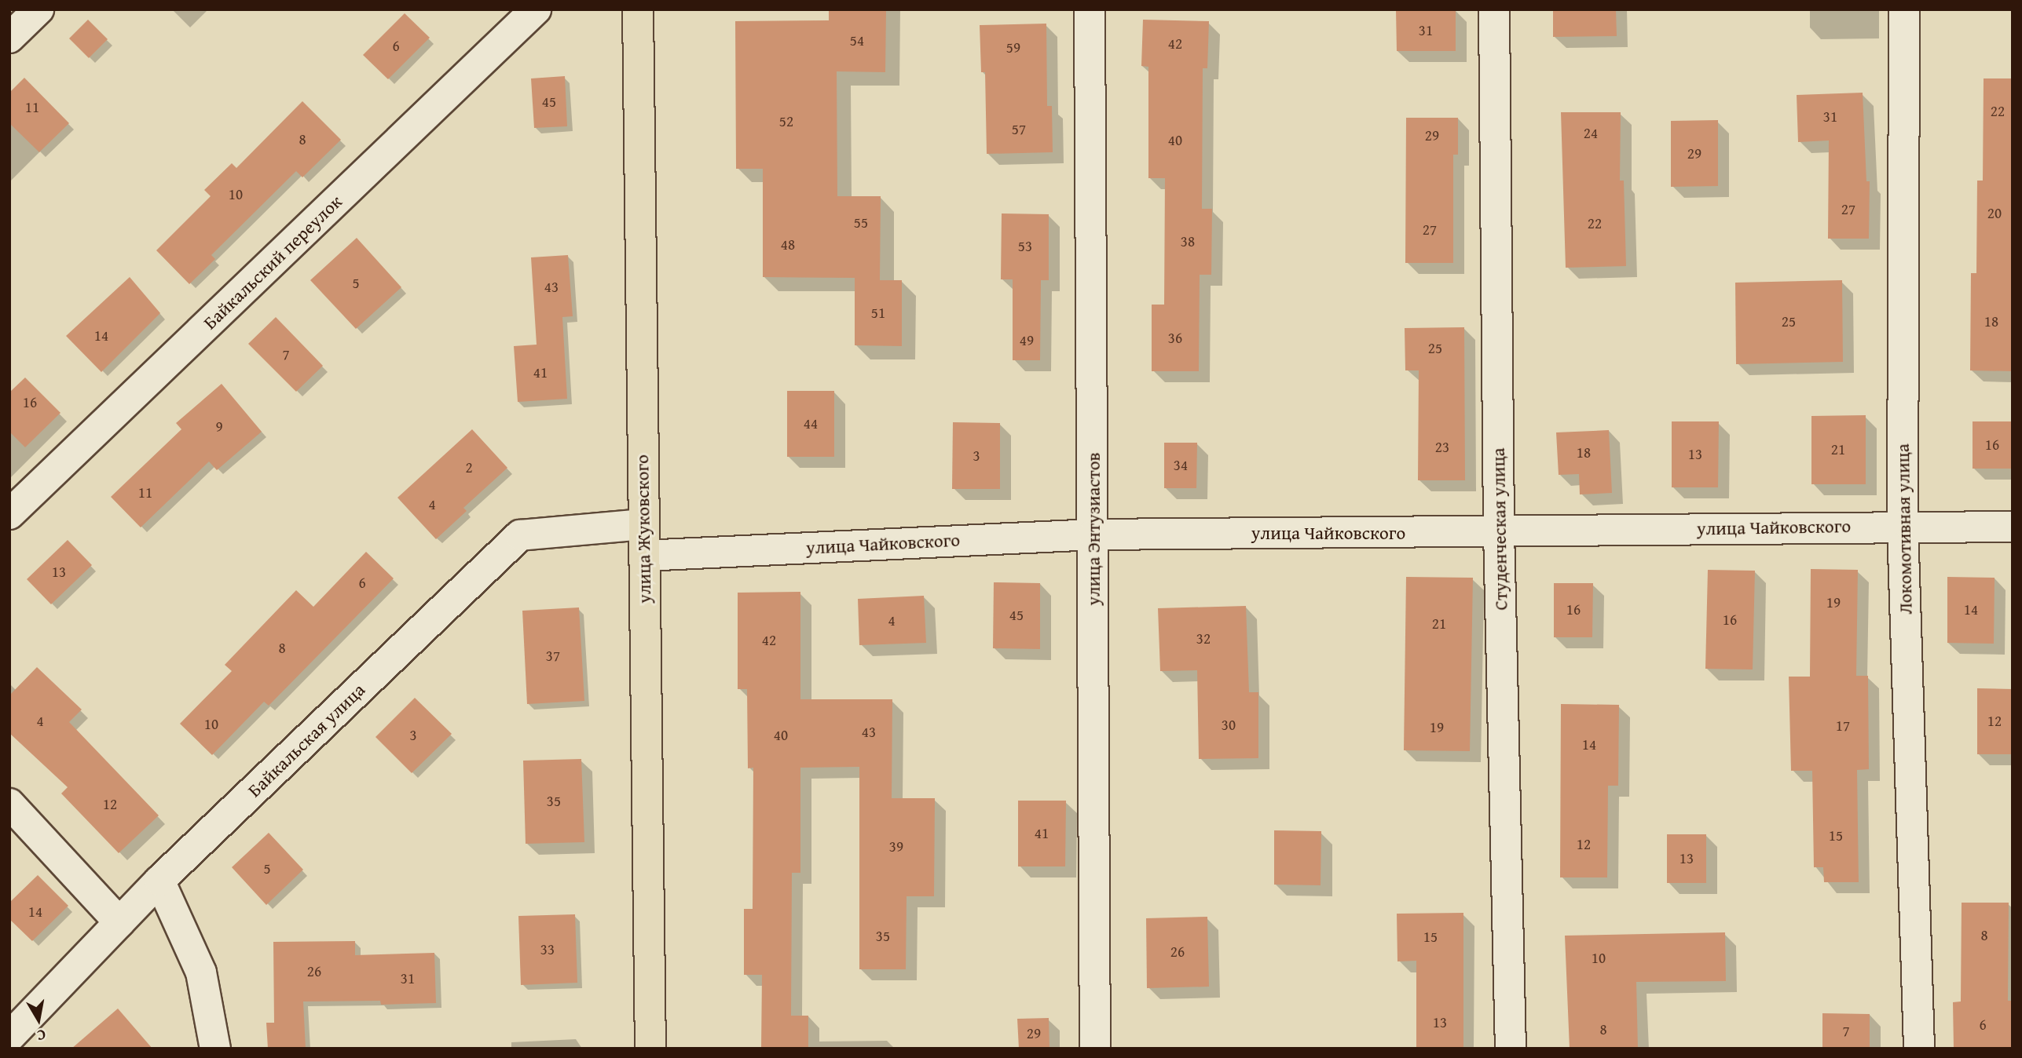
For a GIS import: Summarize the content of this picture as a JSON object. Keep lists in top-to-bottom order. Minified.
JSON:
{"streets":{"main road":["улица Жуковского"],"street":["Байкальский переулок","улица Чайковского","улица Энтузиастов","Студенческая улица","Локомотивная улица","Байкальская улица"]},"crossings":[["улица Чайковского","улица Жуковского"],["улица Чайковского","улица Энтузиастов"],["улица Чайковского","Студенческая улица"],["улица Чайковского","Локомотивная улица"],["улица Жуковского","Байкальская улица"]],"house_numbers":["31","54","42","6","59","45","11","22","31","52","57","24","29","8","40","29","10","27","20","55","22","27","38","48","53","5","43","51","25","18","14","36","49","25","7","41","16","44","9","16","23","21","18","13","3","34","2","11","4","13","6","19","16","14","45","16","4","21","32","42","8","37","4","12","10","30","17","19","43","3","40","14","35","12","41","15","12","39","13","5","14","8","35","15","33","26","10","26","31","13","6","8","7","29"],"north":"bottom"}
